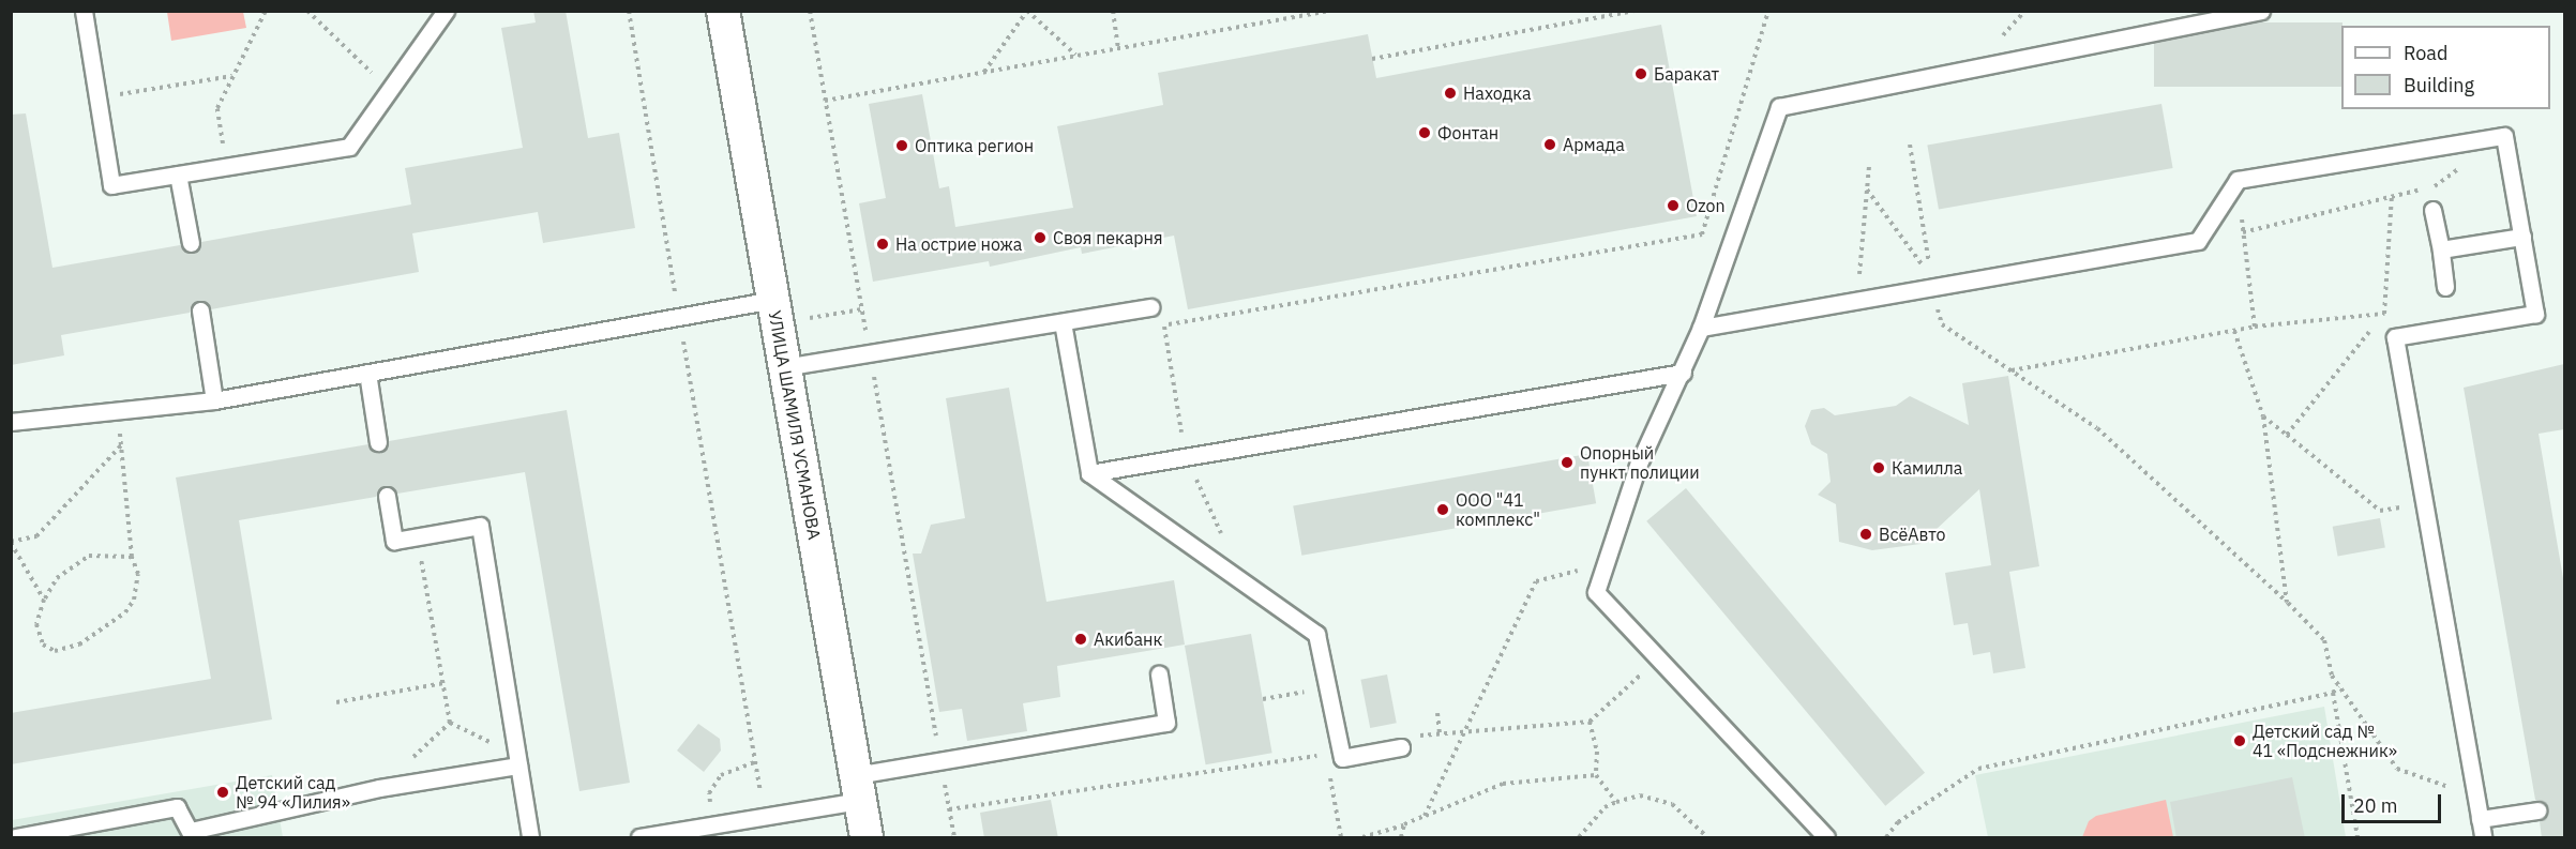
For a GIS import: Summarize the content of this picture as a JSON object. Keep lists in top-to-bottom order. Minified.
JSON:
{"streets":{"street":["УЛИЦА ШАМИЛЯ УСМАНОВА"]},"places":["Баракат","Находка","Фонтан","Армада","Оптика регион","Ozon","Своя пекарня","На острие ножа","Опорный пункт полиции","Камилла","ООО \"41 комплекс\"","ВсёАвто","Акибанк","Детский сад № 41 «Подснежник»","Детский сад № 94 «Лилия»"],"legend":["Road","Building"],"scale_bar":"20 m"}
